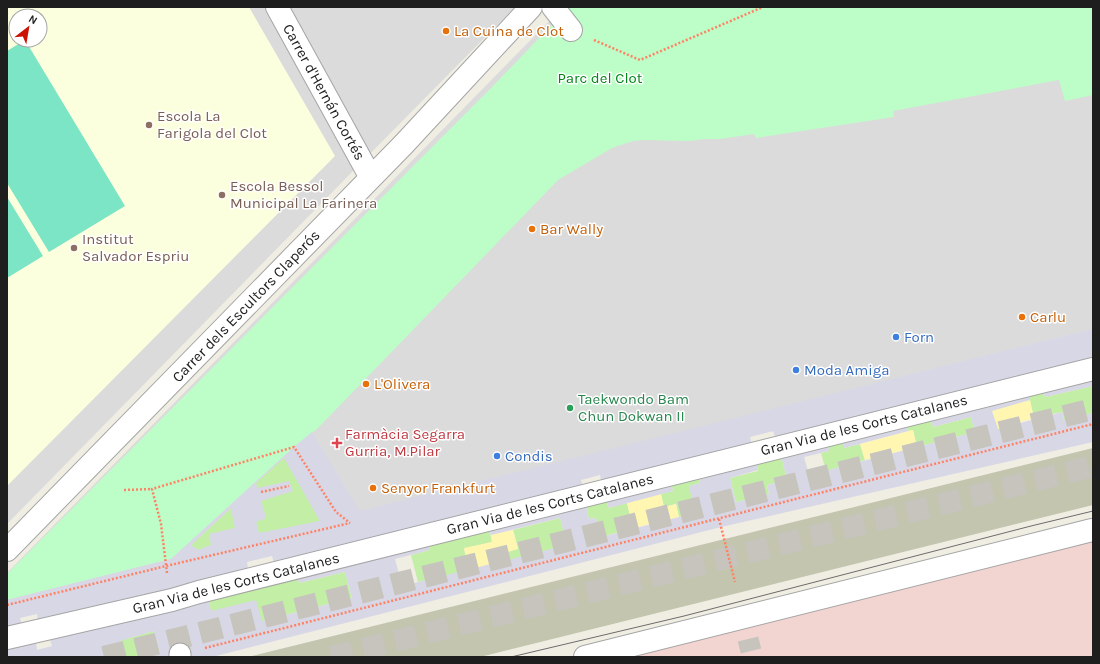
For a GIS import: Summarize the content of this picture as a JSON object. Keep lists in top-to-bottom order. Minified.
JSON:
{"streets":{"street":["Carrer d'Hernán Cortés","Carrer dels Escultors Claperós","Gran Via de les Corts Catalanes"]},"crossings":[["Carrer d'Hernán Cortés","Carrer dels Escultors Claperós"]],"parks":["Parc del Clot"],"places":{"other":["La Cuina de Clot","Escola La Farigola del Clot","Escola Bessol Municipal La Farinera","Bar Wally","Institut Salvador Espriu","Carlu","Forn","Moda Amiga","L'Olivera","Taekwondo Bam Chun Dokwan II","Condis","Senyor Frankfurt"],"health":["Farmàcia Segarra Gurria, M.Pilar"]},"north":"top right"}
